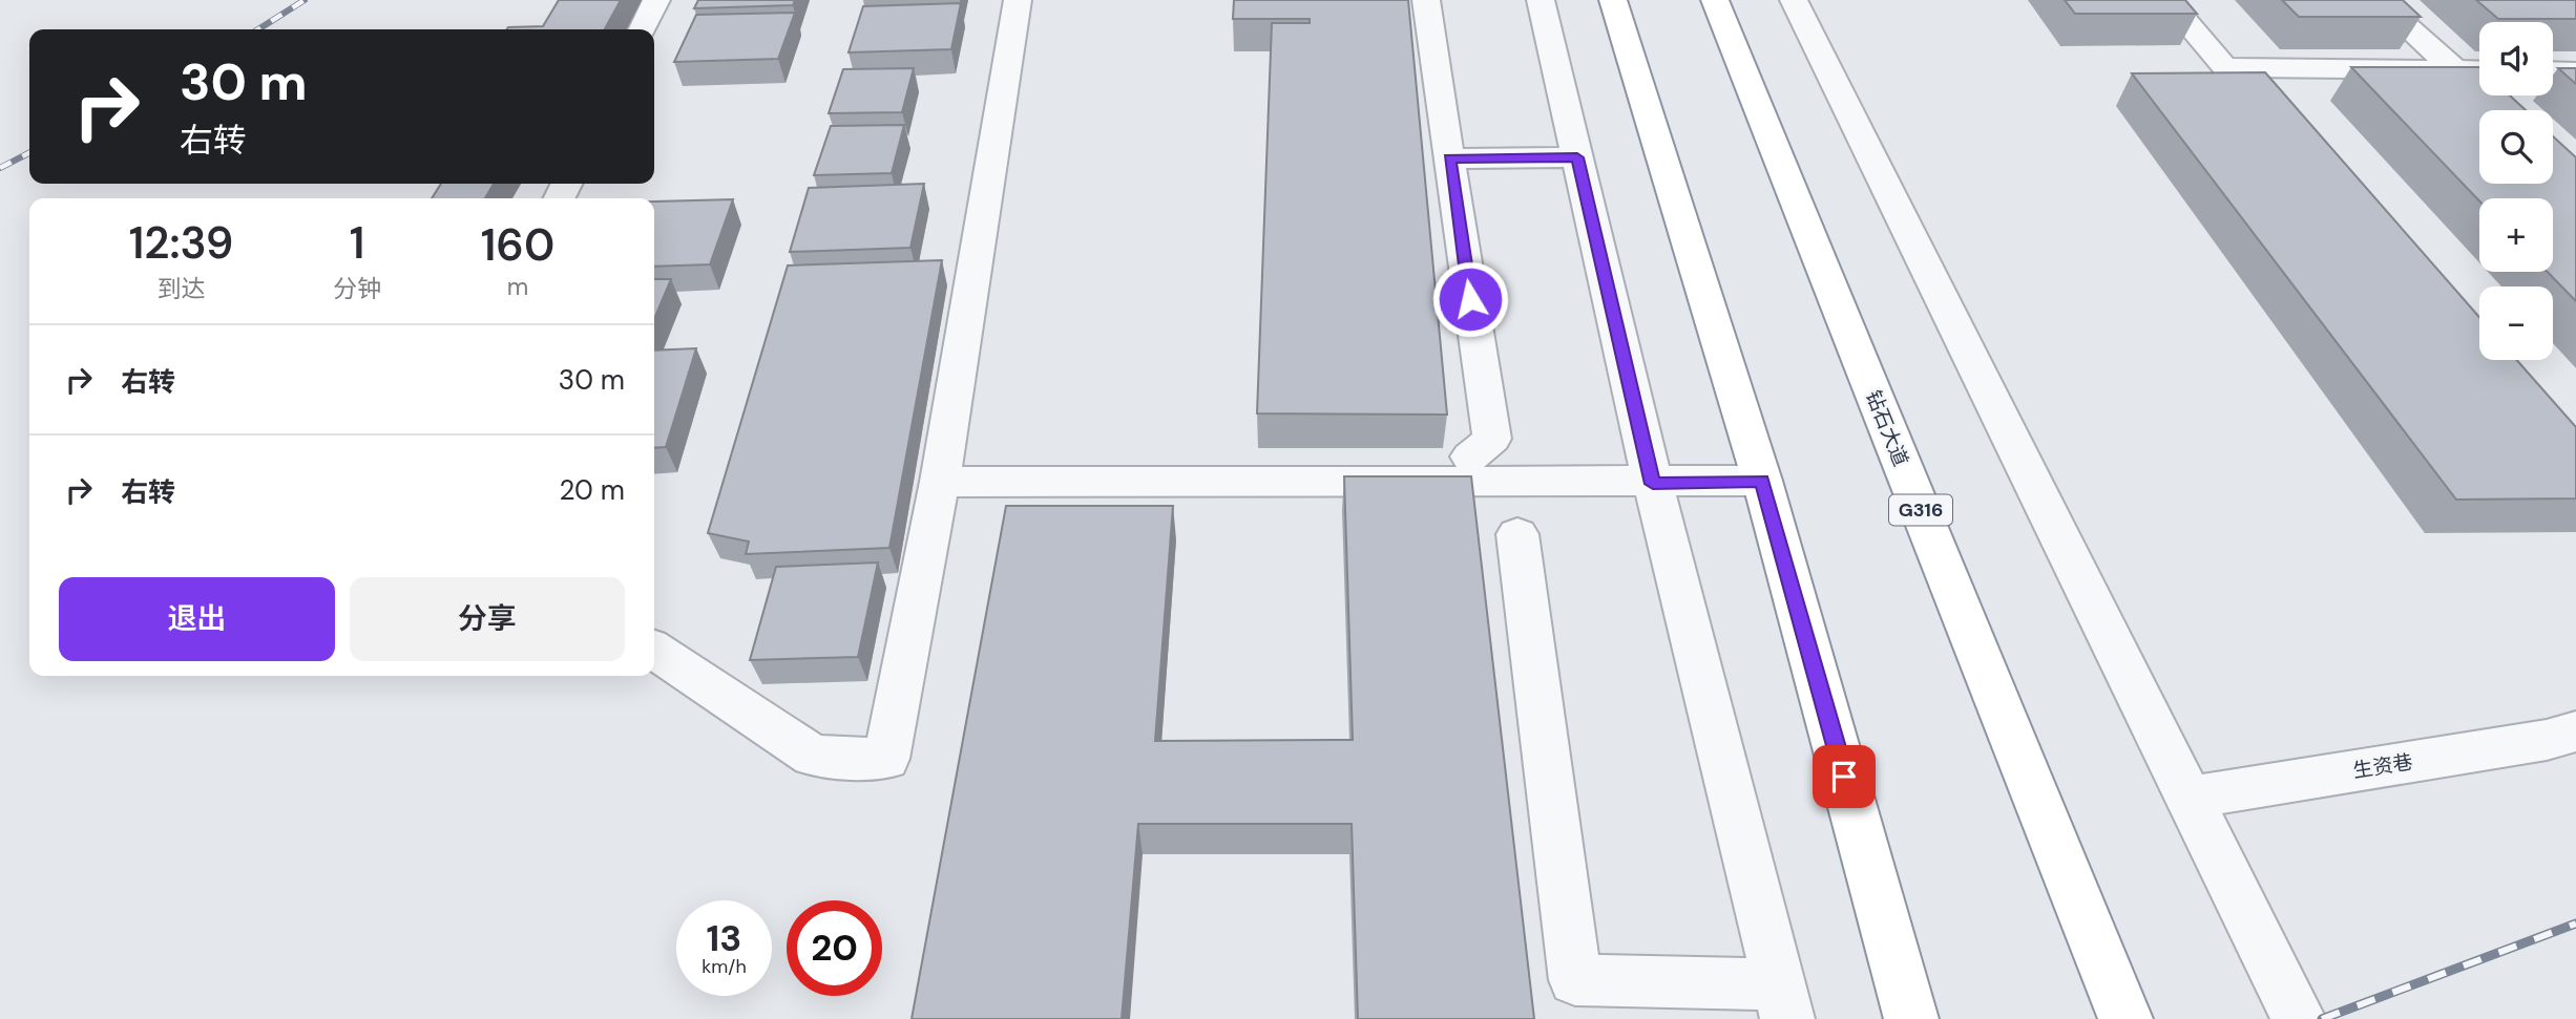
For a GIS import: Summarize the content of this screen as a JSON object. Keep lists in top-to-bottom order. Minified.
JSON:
{"streets":{"highway":["钻石大道","G316"],"street":["生资巷"]},"page":{"map_buttons":["+","−"],"turn":["30 m","右转"],"eta":["12:39","到达","1","分钟","160","m"],"list":[{"name":"右转","value":"30 m"},{"name":"右转","value":"20 m"}],"buttons":["退出","分享"],"speed":"13 km/h","limit":"20"}}
